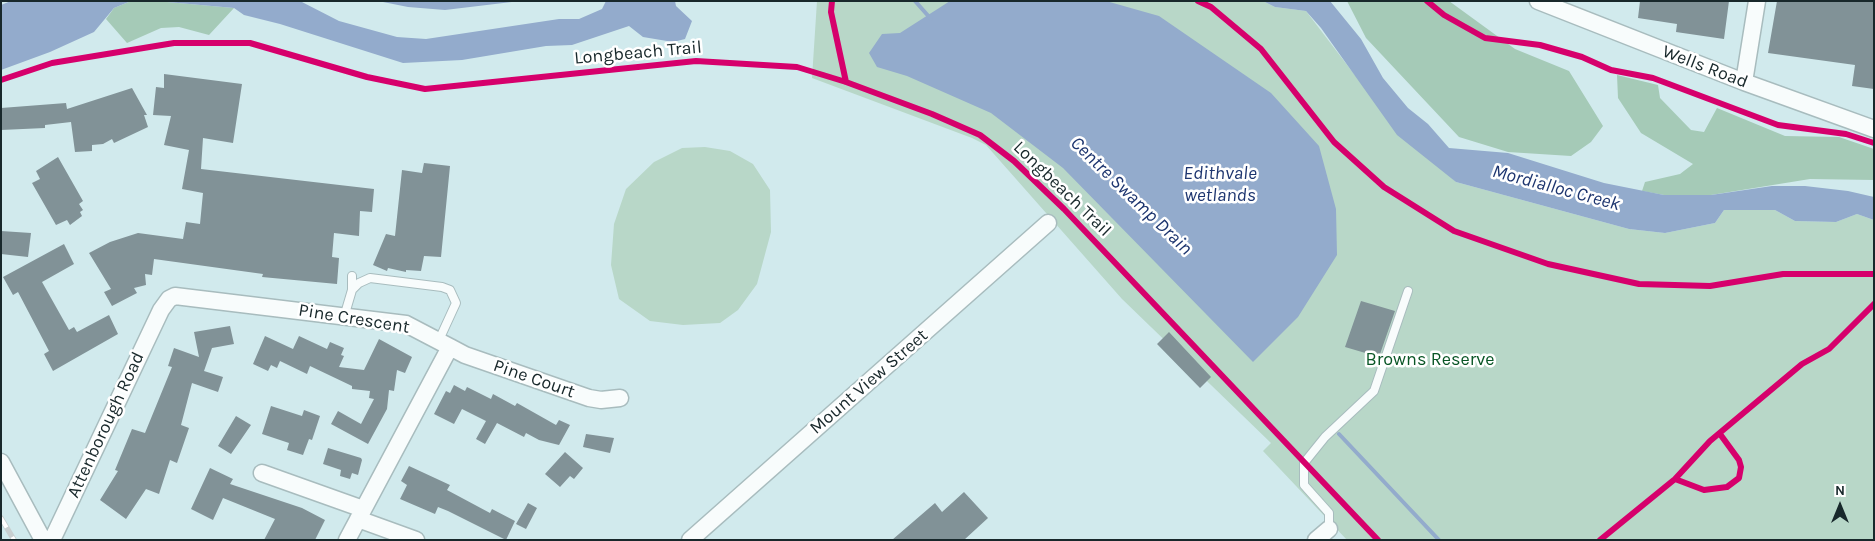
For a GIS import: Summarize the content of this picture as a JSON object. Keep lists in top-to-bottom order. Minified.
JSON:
{"streets":{"street":["Wells Road","Pine Crescent","Pine Court","Mount View Street","Attenborough Road"],"cycle path":["Longbeach Trail"]},"crossings":[["Pine Crescent","Pine Court"],["Pine Crescent","Attenborough Road"]],"water":["Edithvale wetlands","Mordialloc Creek","Centre Swamp Drain"],"parks":["Browns Reserve"],"north":"top"}
